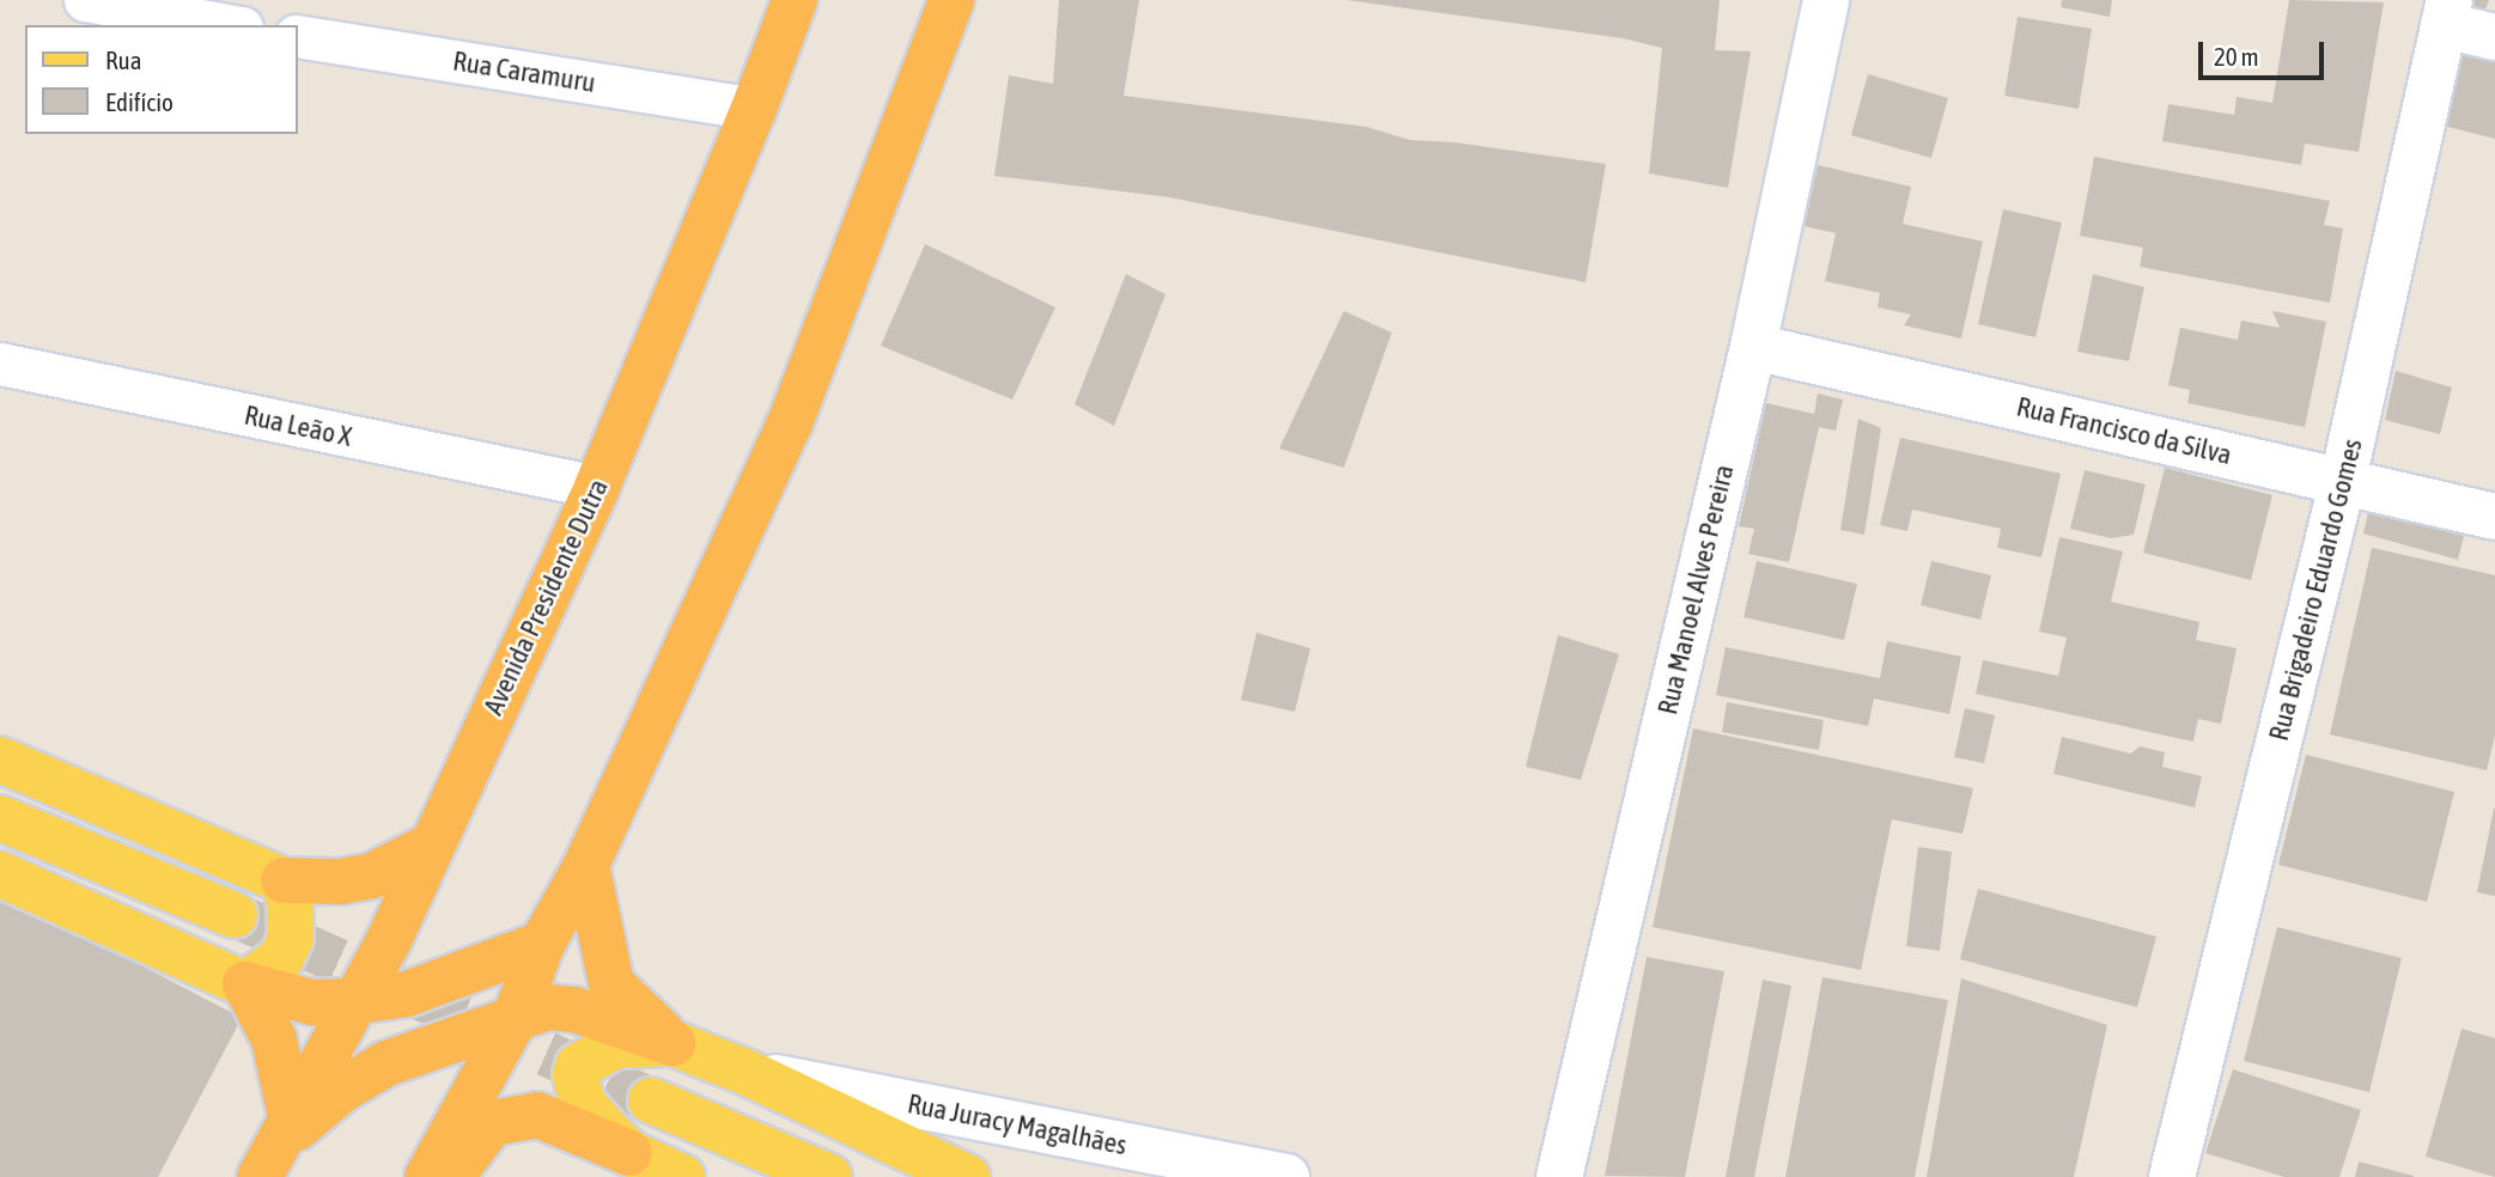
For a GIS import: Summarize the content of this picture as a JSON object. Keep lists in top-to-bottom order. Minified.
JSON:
{"streets":{"highway":["Avenida Presidente Dutra"],"street":["Rua Caramuru","Rua Leão X","Rua Francisco da Silva","Rua Manoel Alves Pereira","Rua Brigadeiro Eduardo Gomes","Rua Juracy Magalhães"]},"crossings":[["Rua Caramuru","Avenida Presidente Dutra"],["Rua Leão X","Avenida Presidente Dutra"],["Rua Francisco da Silva","Rua Manoel Alves Pereira"],["Rua Francisco da Silva","Rua Brigadeiro Eduardo Gomes"]],"legend":["Rua","Edifício"],"scale_bar":"20 m"}
